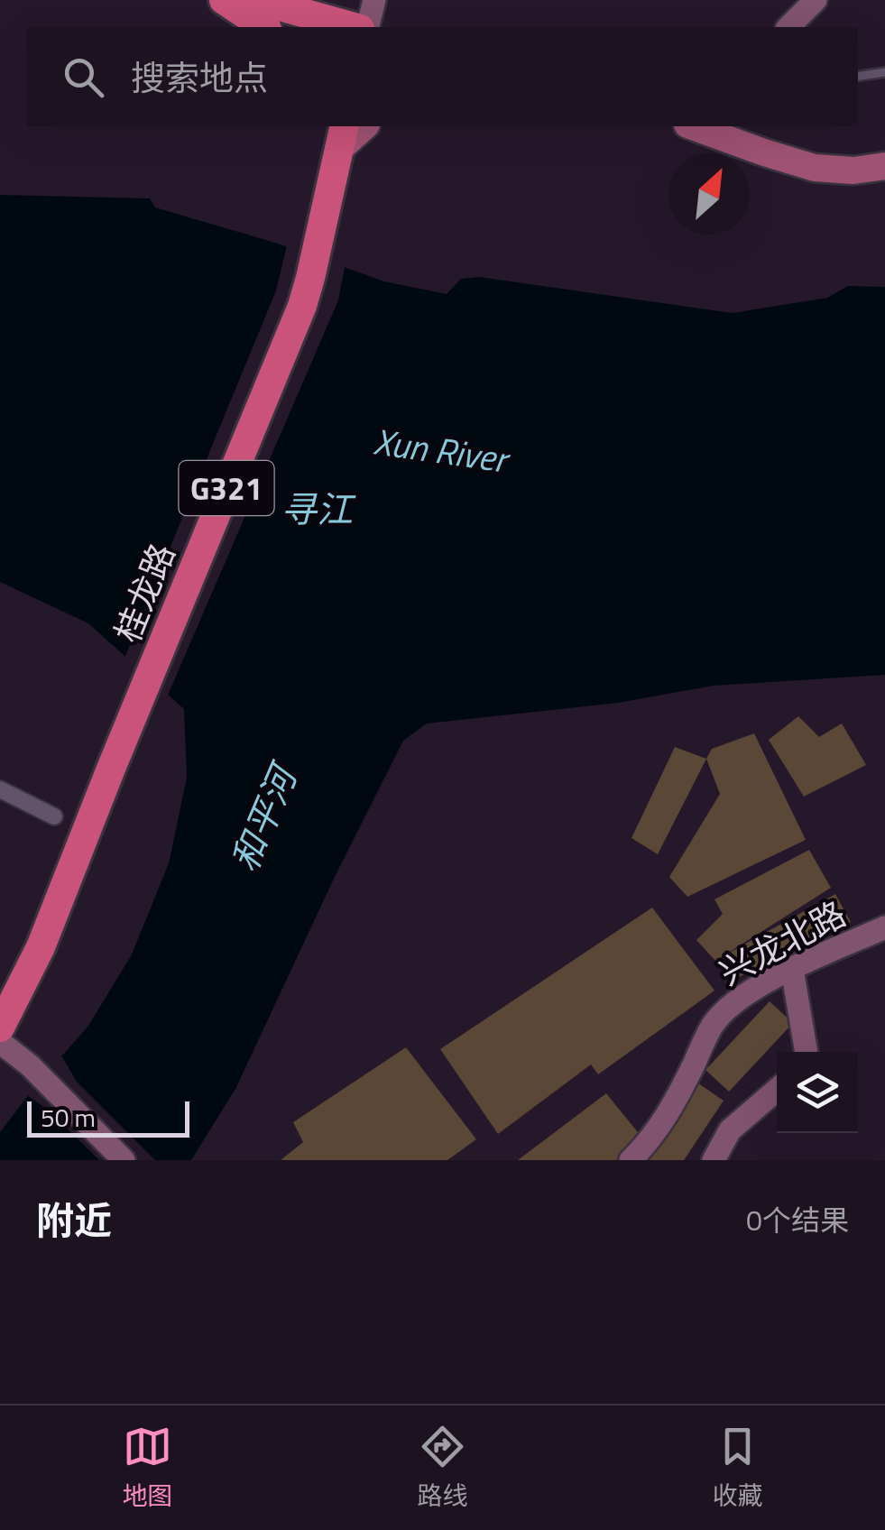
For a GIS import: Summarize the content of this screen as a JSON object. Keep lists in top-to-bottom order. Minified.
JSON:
{"streets":{"highway":["G321","桂龙路"],"main road":["兴龙北路"]},"water":["Xun River","寻江","和平河"],"scale_bar":"50 m","north":"top right","page":{"search":"搜索地点","scale":"50 m","heading":["附近","0个结果"],"nav":["地图","路线","收藏"]}}
